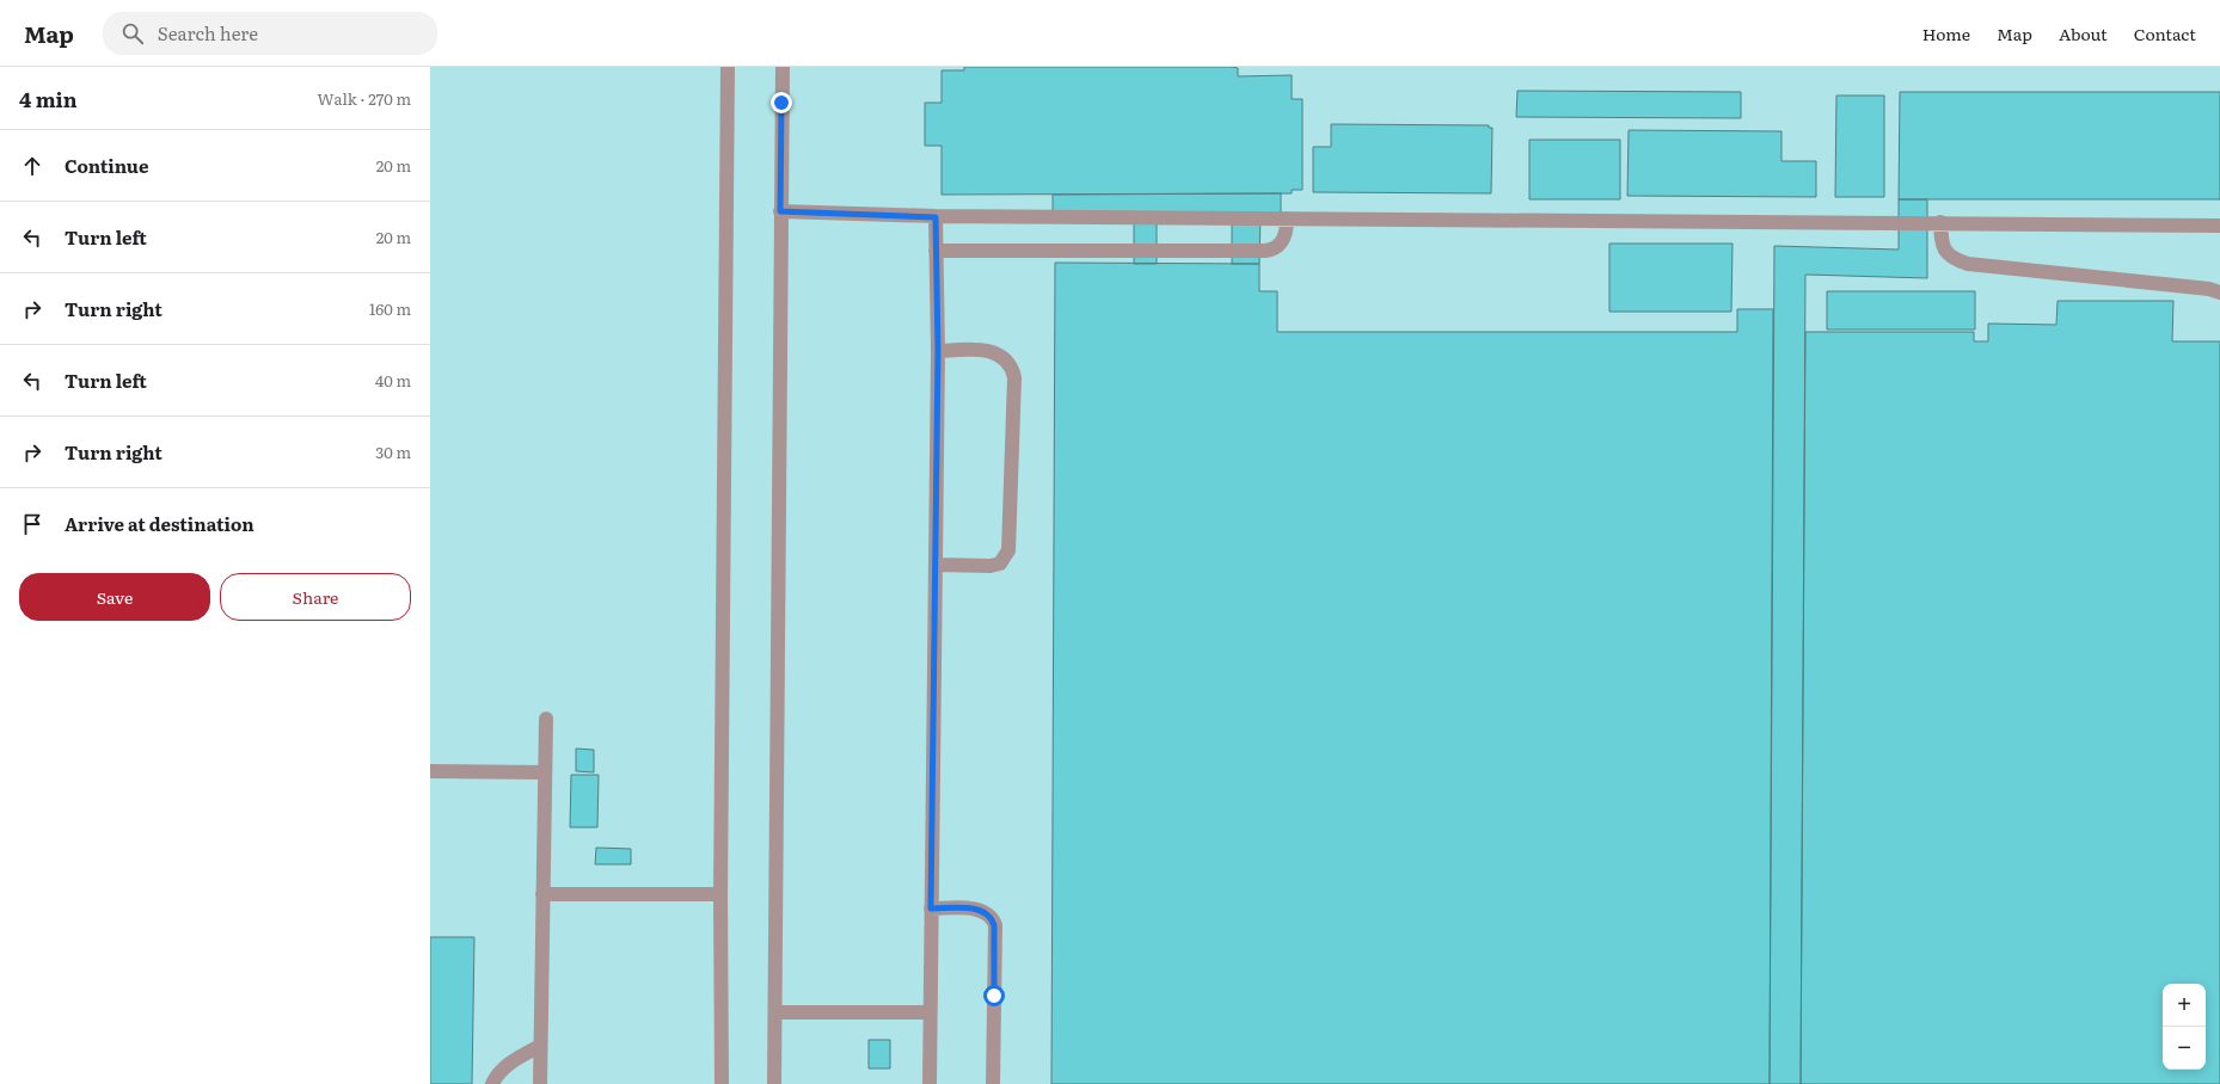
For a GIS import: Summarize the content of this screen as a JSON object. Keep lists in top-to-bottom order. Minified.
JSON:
{"page":{"header":"Map","search":"Search here","nav":["Home","Map","About","Contact"],"heading":["4 min","Walk · 270 m"],"list":[["Continue","20 m"],["Turn left","20 m"],["Turn right","160 m"],["Turn left","40 m"],["Turn right","30 m"],"Arrive at destination"],"buttons":["Save","Share"],"map_buttons":["+","−"]}}
